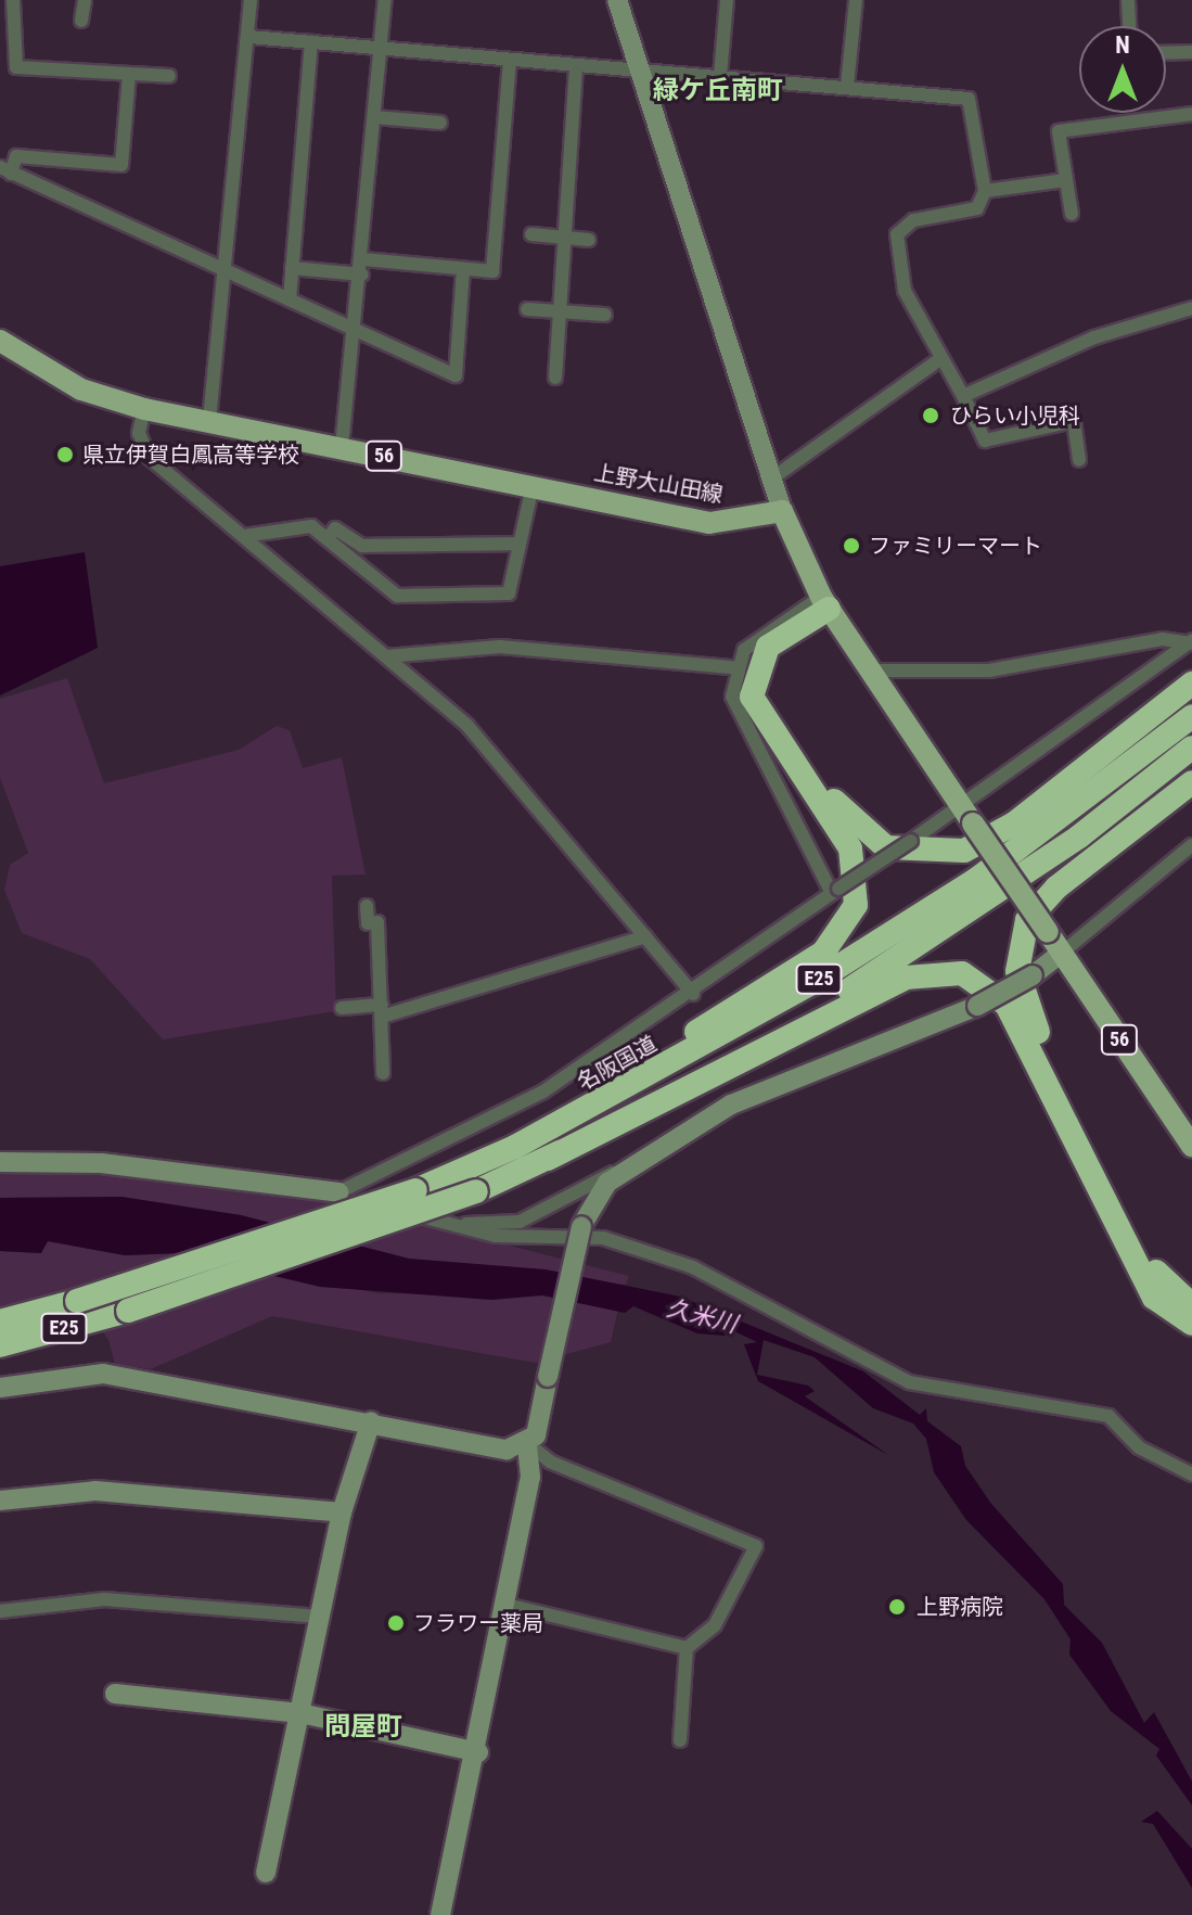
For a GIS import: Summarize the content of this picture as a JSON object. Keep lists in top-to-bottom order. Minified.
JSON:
{"streets":{"highway":["E25","名阪国道"],"main road":["56","上野大山田線"]},"crossings":[["56","上野大山田線"]],"districts":["緑ケ丘南町","問屋町"],"water":["久米川"],"places":["ひらい小児科","県立伊賀白鳳高等学校","ファミリーマート","上野病院","フラワー薬局"],"north":"top"}
